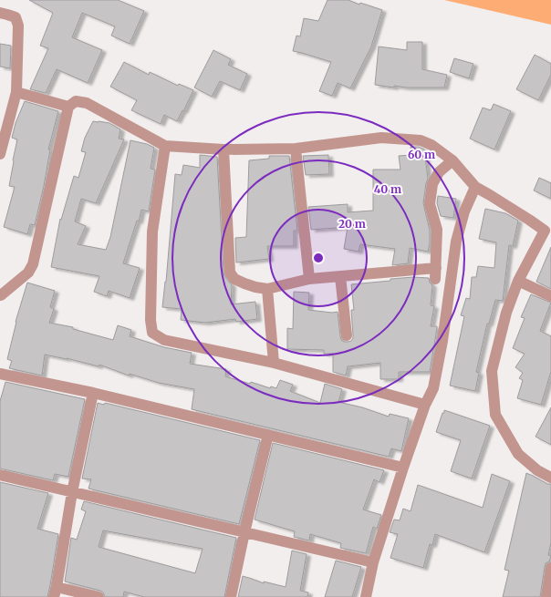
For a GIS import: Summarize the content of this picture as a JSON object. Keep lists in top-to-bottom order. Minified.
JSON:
{"rings":["60 m","40 m","20 m"]}
